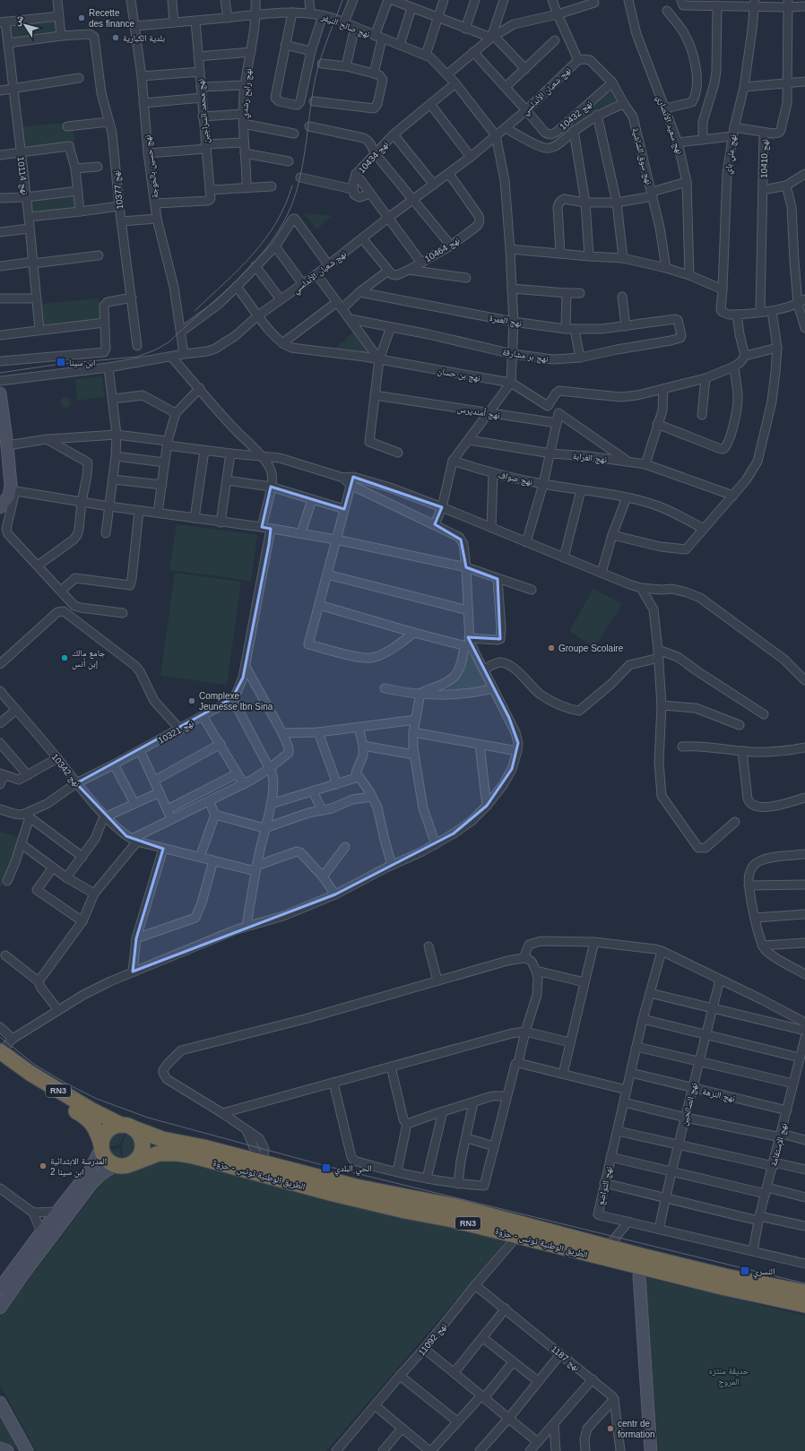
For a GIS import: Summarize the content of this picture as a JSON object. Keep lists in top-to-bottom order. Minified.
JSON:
{"streets":{"highway":["RN3","الطريق الوطنية تونس - حزوة"],"street":["نهج صالح النيفر","نهج شعبان الأندلسي","نهج رابح رشدي","نهج محمد السراجين","نهج 10432","نهج سعيد الأنصاري","نهج علي باي","نهج سوق الشاشية","نهج 10434","نهج 10410","نهج حسين بالخوجة","نهج 10114","نهج 10377","نهج 10464","نهج العمرة","نهج بر مشارقة","نهج بن حسان","نهج أمنديرس","نهج الغرابة","نهج صواف","نهج 10321","نهج 10342","نهج النزهة","نهج الصالحين","نهج الإستقامة","نهج التواضع","نهج 11092","نهج 1187"]},"crossings":[["نهج صالح النيفر","نهج شعبان الأندلسي"],["نهج صالح النيفر","نهج رابح رشدي"],["نهج صالح النيفر","نهج محمد السراجين"],["نهج صالح النيفر","نهج 10434"],["نهج صالح النيفر","نهج حسين بالخوجة"],["نهج شعبان الأندلسي","نهج 10432"],["نهج شعبان الأندلسي","نهج سوق الشاشية"],["نهج شعبان الأندلسي","نهج 10434"],["نهج شعبان الأندلسي","نهج حسين بالخوجة"],["نهج شعبان الأندلسي","نهج 10464"],["نهج شعبان الأندلسي","نهج بن حسان"],["نهج محمد السراجين","نهج حسين بالخوجة"],["نهج 10432","نهج سوق الشاشية"],["نهج 10434","نهج 10464"],["نهج العمرة","نهج بر مشارقة"],["نهج 10321","نهج 10342"],["RN3","الطريق الوطنية تونس - حزوة"],["نهج النزهة","نهج الصالحين"],["نهج النزهة","نهج الإستقامة"],["نهج النزهة","نهج التواضع"],["نهج الصالحين","نهج التواضع"],["نهج الإستقامة","نهج التواضع"],["الطريق الوطنية تونس - حزوة","نهج 11092"],["نهج 11092","نهج 1187"]],"parks":["حديقة منتزه المروج"],"places":{"other":["Recette des finance","بلدية الكبارية","Groupe Scolaire","جامع مالك إبن أنس","Complexe Jeunesse Ibn Sina","المدرسة الابتدائية ابن سينا 2","centr de formation"],"transit":["ابن سينا","الحي البلدي","النسري"]},"north":"top left"}
